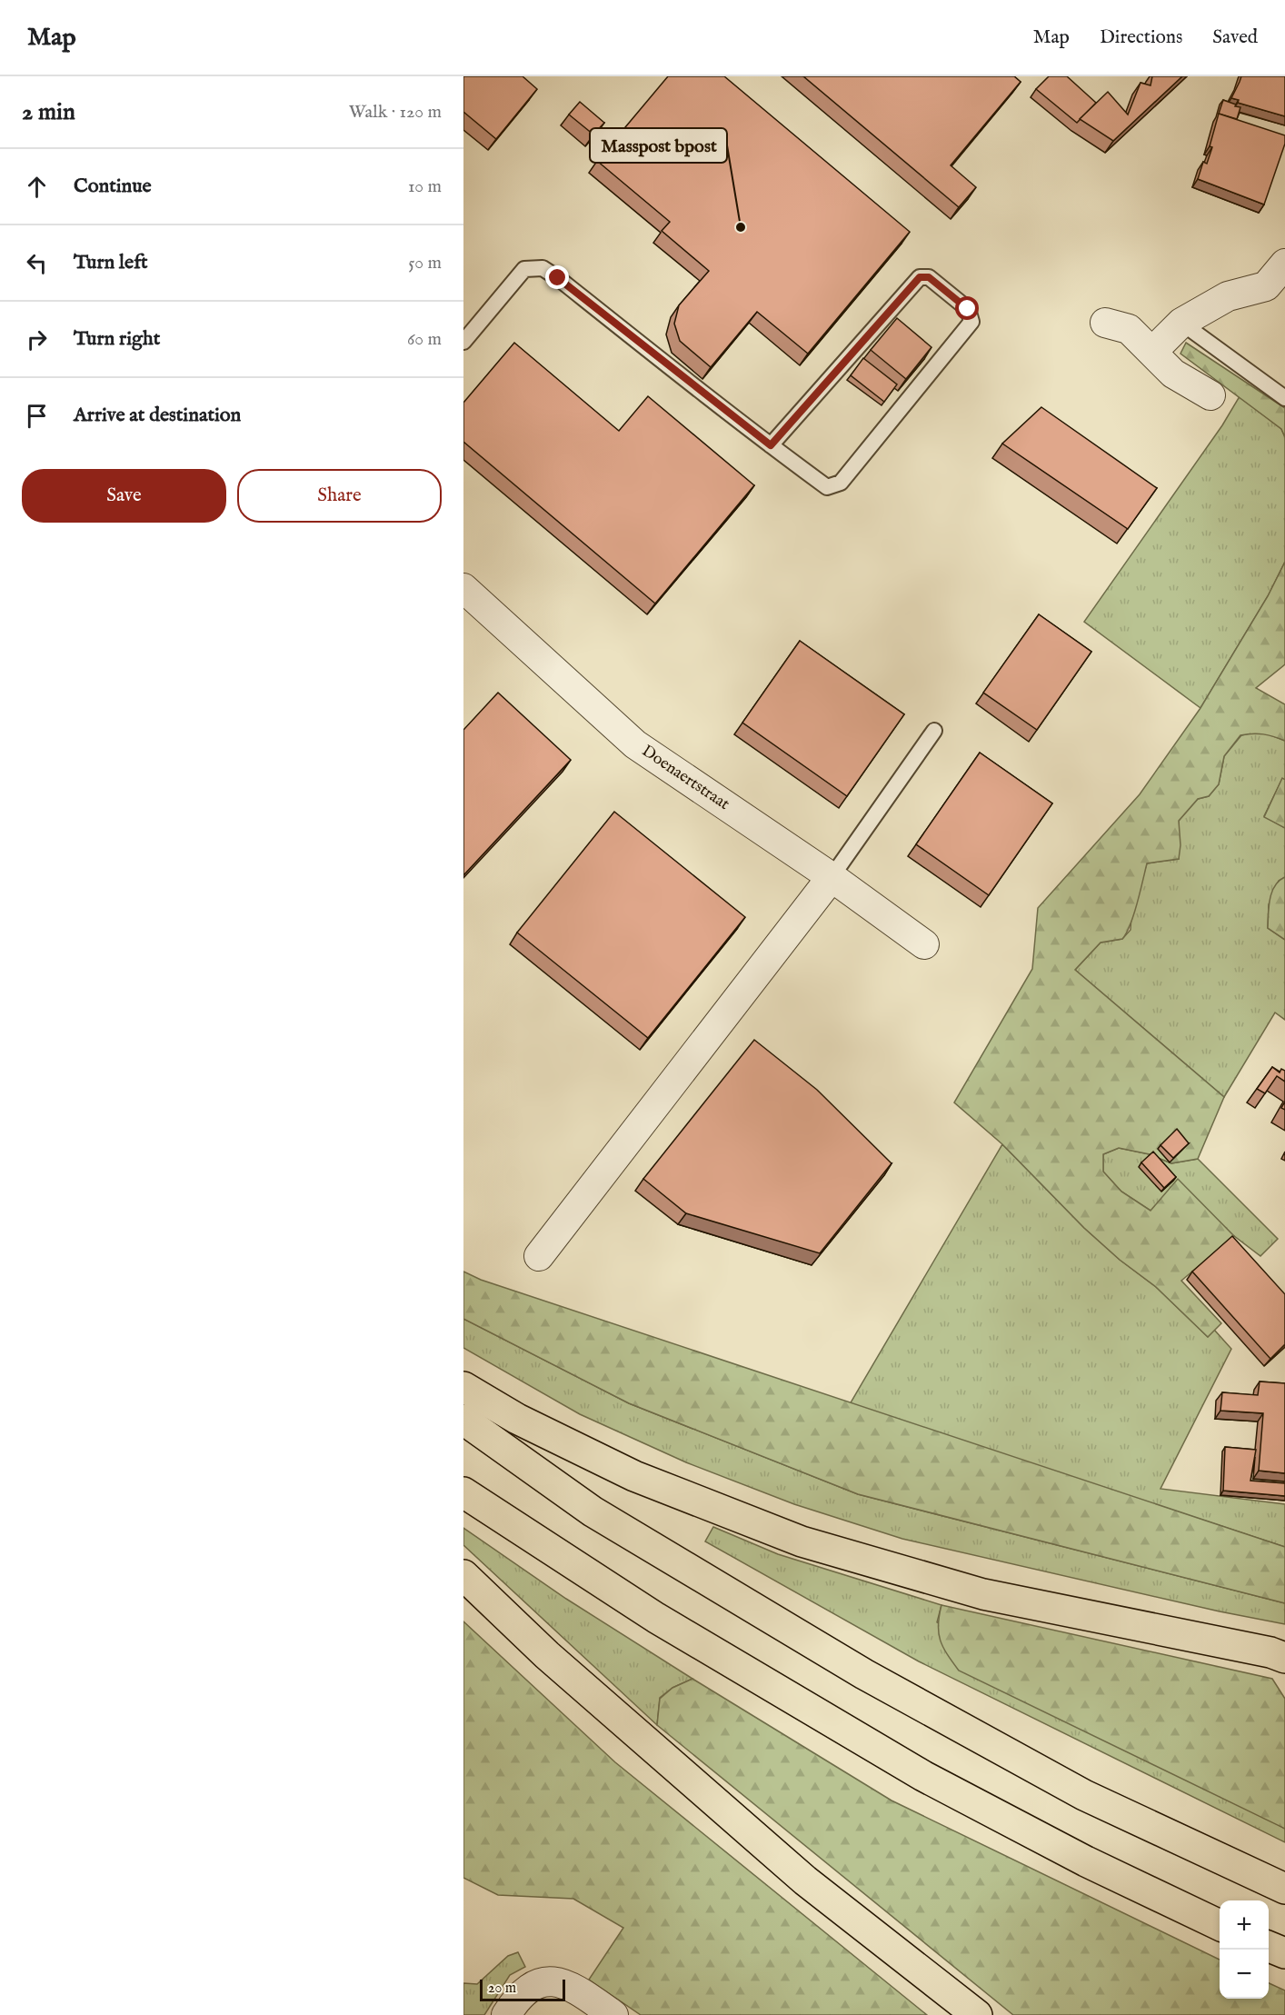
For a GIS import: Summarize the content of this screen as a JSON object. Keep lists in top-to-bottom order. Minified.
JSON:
{"streets":{"street":["Doenaertstraat"]},"places":["Masspost bpost"],"scale_bar":"20 m","page":{"header":"Map","nav":["Map","Directions","Saved"],"heading":["2 min","Walk · 120 m"],"list":[["Continue","10 m"],["Turn left","50 m"],["Turn right","60 m"],"Arrive at destination"],"buttons":["Save","Share"],"map_buttons":["+","−"],"scale":"20 m"}}
